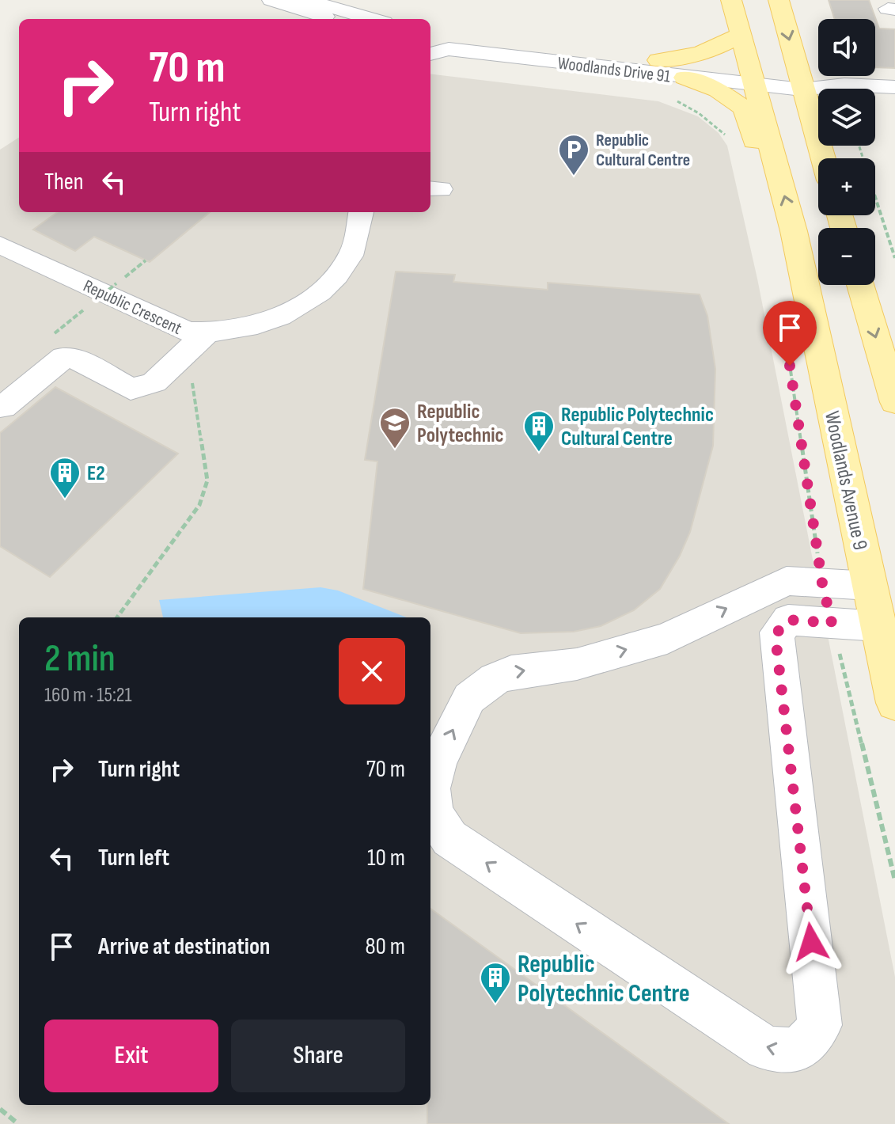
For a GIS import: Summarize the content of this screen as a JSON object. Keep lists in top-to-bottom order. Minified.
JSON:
{"streets":{"main road":["Woodlands Avenue 9"],"street":["Woodlands Drive 91","Republic Crescent"]},"crossings":[["Woodlands Drive 91","Woodlands Avenue 9"]],"one_way":["Woodlands Avenue 9"],"places":{"parking":["Republic Cultural Centre"],"school or university":["Republic Polytechnic"],"building":["Republic Polytechnic Cultural Centre","E2","Republic Polytechnic Centre"]},"page":{"map_buttons":["+","−"],"turn":["70 m","Turn right"],"then":"Then","heading":["2 min","160 m · 15:21"],"list":[{"name":"Turn right","value":"70 m"},{"name":"Turn left","value":"10 m"},{"name":"Arrive at destination","value":"80 m"}],"buttons":["Exit","Share"]}}
